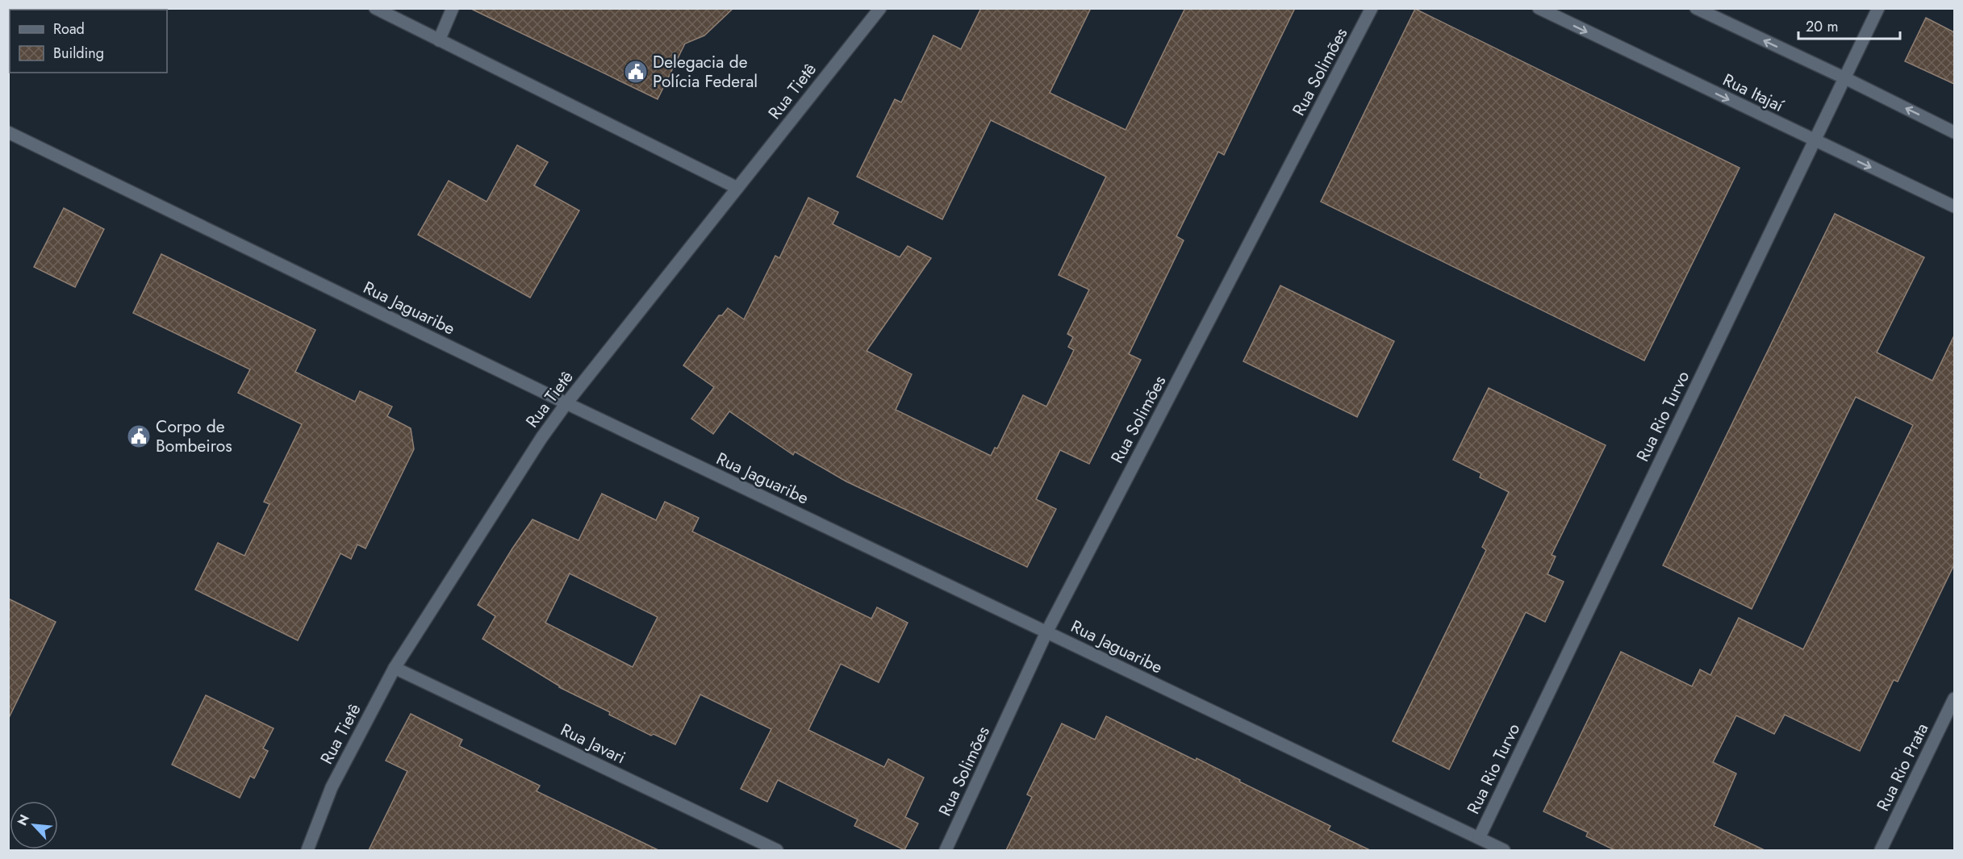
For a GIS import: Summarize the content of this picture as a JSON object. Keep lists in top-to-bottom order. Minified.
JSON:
{"streets":{"street":["Rua Solimões","Rua Tietê","Rua Itajaí","Rua Jaguaribe","Rua Rio Turvo","Rua Javari","Rua Rio Prata"]},"crossings":[["Rua Solimões","Rua Jaguaribe"],["Rua Tietê","Rua Jaguaribe"],["Rua Tietê","Rua Javari"],["Rua Itajaí","Rua Rio Turvo"],["Rua Jaguaribe","Rua Rio Turvo"]],"places":{"public building":["Delegacia de Polícia Federal","Corpo de Bombeiros"]},"legend":["Road","Building"],"scale_bar":"20 m","north":"top left"}
